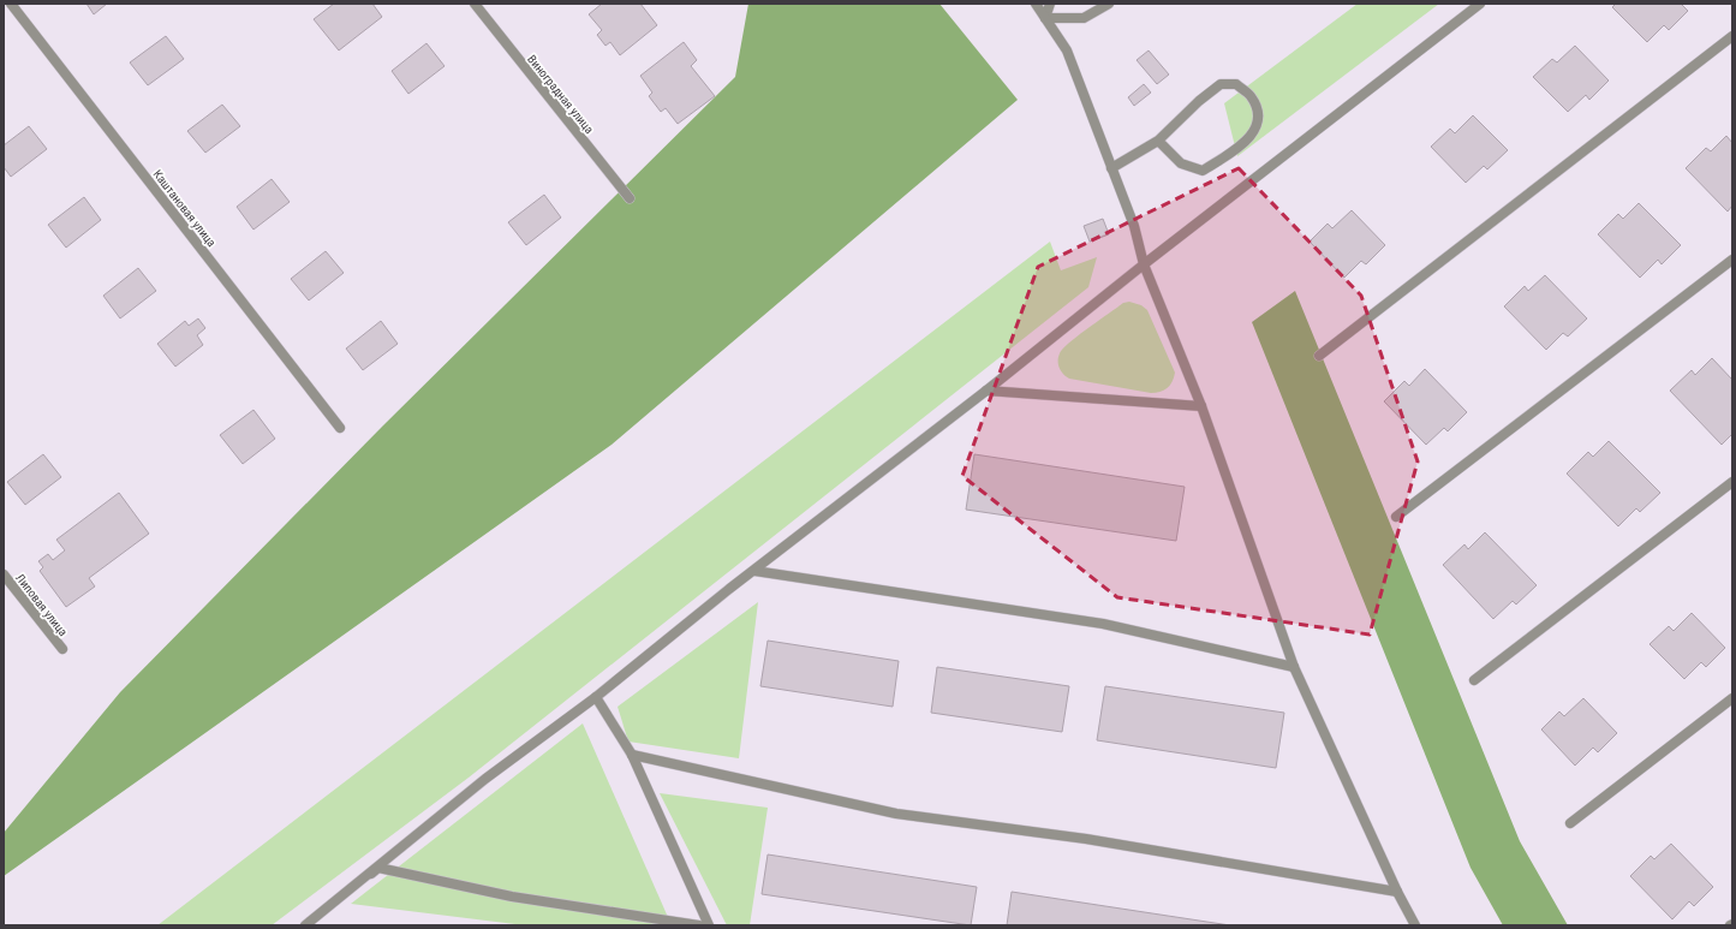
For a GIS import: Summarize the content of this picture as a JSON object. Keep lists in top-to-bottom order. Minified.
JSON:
{"streets":{"street":["Виноградная улица","Каштановая улица","Липовая улица"]}}
